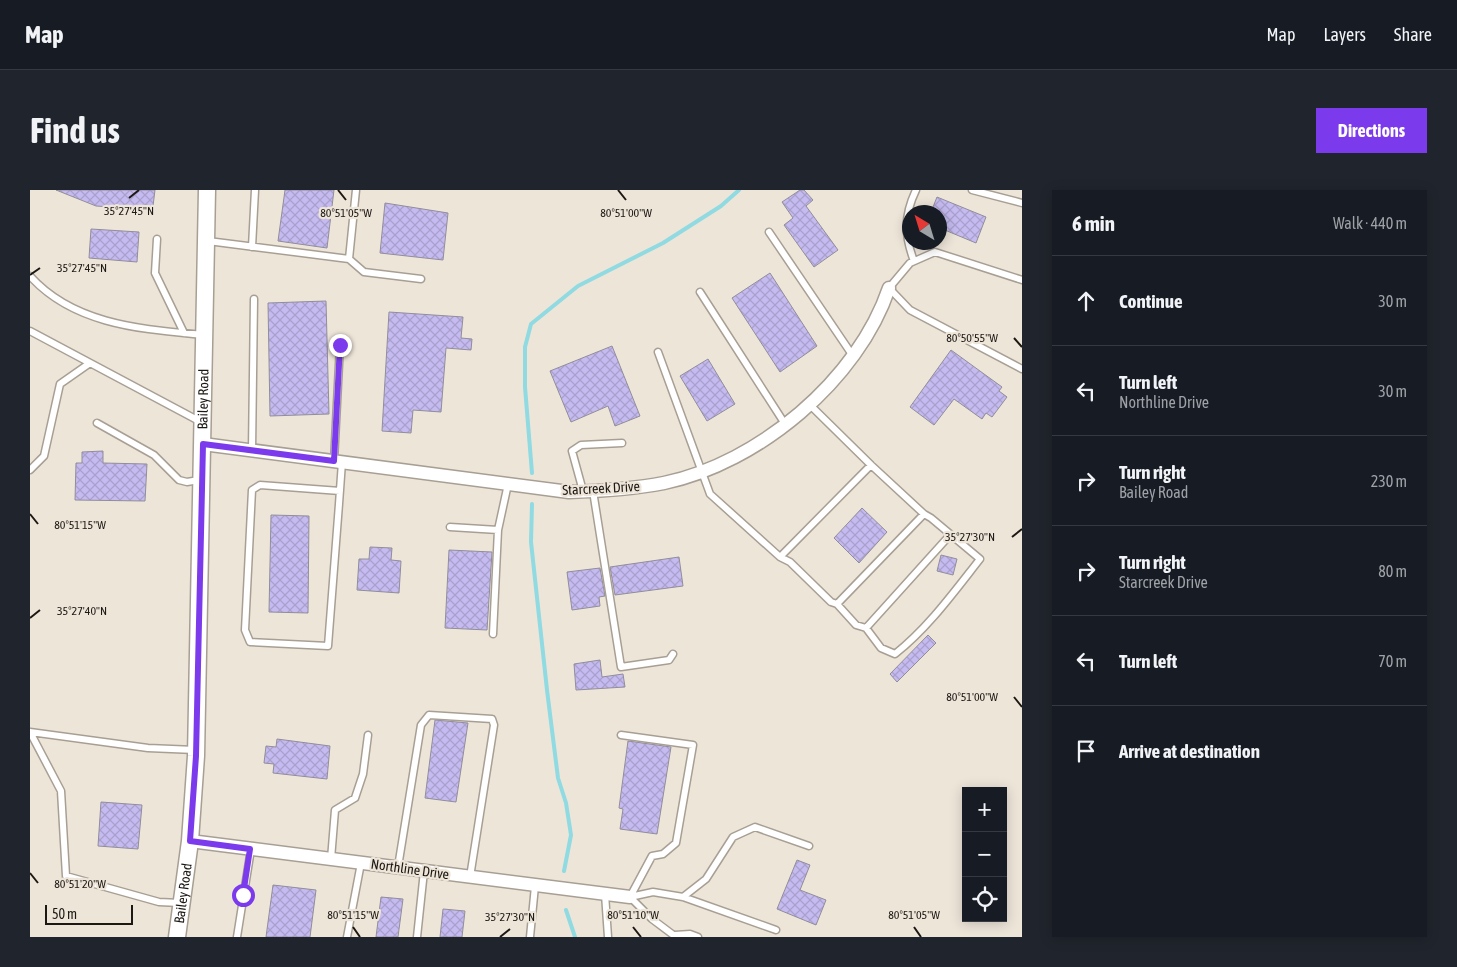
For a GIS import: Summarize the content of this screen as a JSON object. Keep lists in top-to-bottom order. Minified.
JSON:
{"streets":{"street":["Bailey Road","Starcreek Drive","Northline Drive"]},"crossings":[["Bailey Road","Starcreek Drive"],["Bailey Road","Northline Drive"]],"scale_bar":"50 m","north":"top left","page":{"header":"Map","nav":["Map","Layers","Share"],"buttons":"Directions","title":"Find us","heading":["6 min","Walk · 440 m"],"list":[["Continue","30 m"],["Turn left","Northline Drive","30 m"],["Turn right","Bailey Road","230 m"],["Turn right","Starcreek Drive","80 m"],["Turn left","70 m"],"Arrive at destination"],"map_buttons":["+","−"],"scale":"50 m"},"coordinates":["35°27'45\"N","80°51'05\"W","80°51'00\"W","80°50'55\"W","80°51'15\"W","35°27'30\"N","35°27'40\"N","80°51'20\"W","80°51'10\"W"]}
